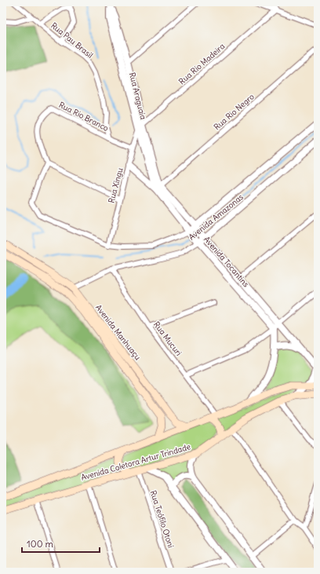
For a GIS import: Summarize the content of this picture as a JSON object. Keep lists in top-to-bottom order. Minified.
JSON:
{"streets":{"main road":["Avenida Manhuaçu","Avenida Coletora Artur Trindade"],"street":["Rua Pau Brasil","Rua Rio Madeira","Rua Araguaia","Rua Rio Negro","Rua Rio Branco","Rua Xingu","Avenida Amazonas","Avenida Tocantins","Rua Mucuri","Rua Teófilo Otoni"]},"crossings":[["Rua Pau Brasil","Rua Rio Branco"],["Rua Rio Madeira","Rua Araguaia"],["Rua Rio Madeira","Rua Xingu"],["Rua Araguaia","Rua Rio Negro"],["Rua Araguaia","Rua Xingu"],["Rua Araguaia","Avenida Tocantins"],["Rua Rio Negro","Avenida Tocantins"],["Rua Rio Branco","Rua Xingu"],["Rua Xingu","Avenida Amazonas"],["Rua Xingu","Avenida Tocantins"],["Avenida Amazonas","Avenida Tocantins"],["Avenida Amazonas","Avenida Manhuaçu"],["Avenida Amazonas","Rua Mucuri"],["Avenida Manhuaçu","Avenida Coletora Artur Trindade"],["Rua Mucuri","Avenida Coletora Artur Trindade"],["Avenida Coletora Artur Trindade","Rua Teófilo Otoni"]],"scale_bar":"100 m"}
